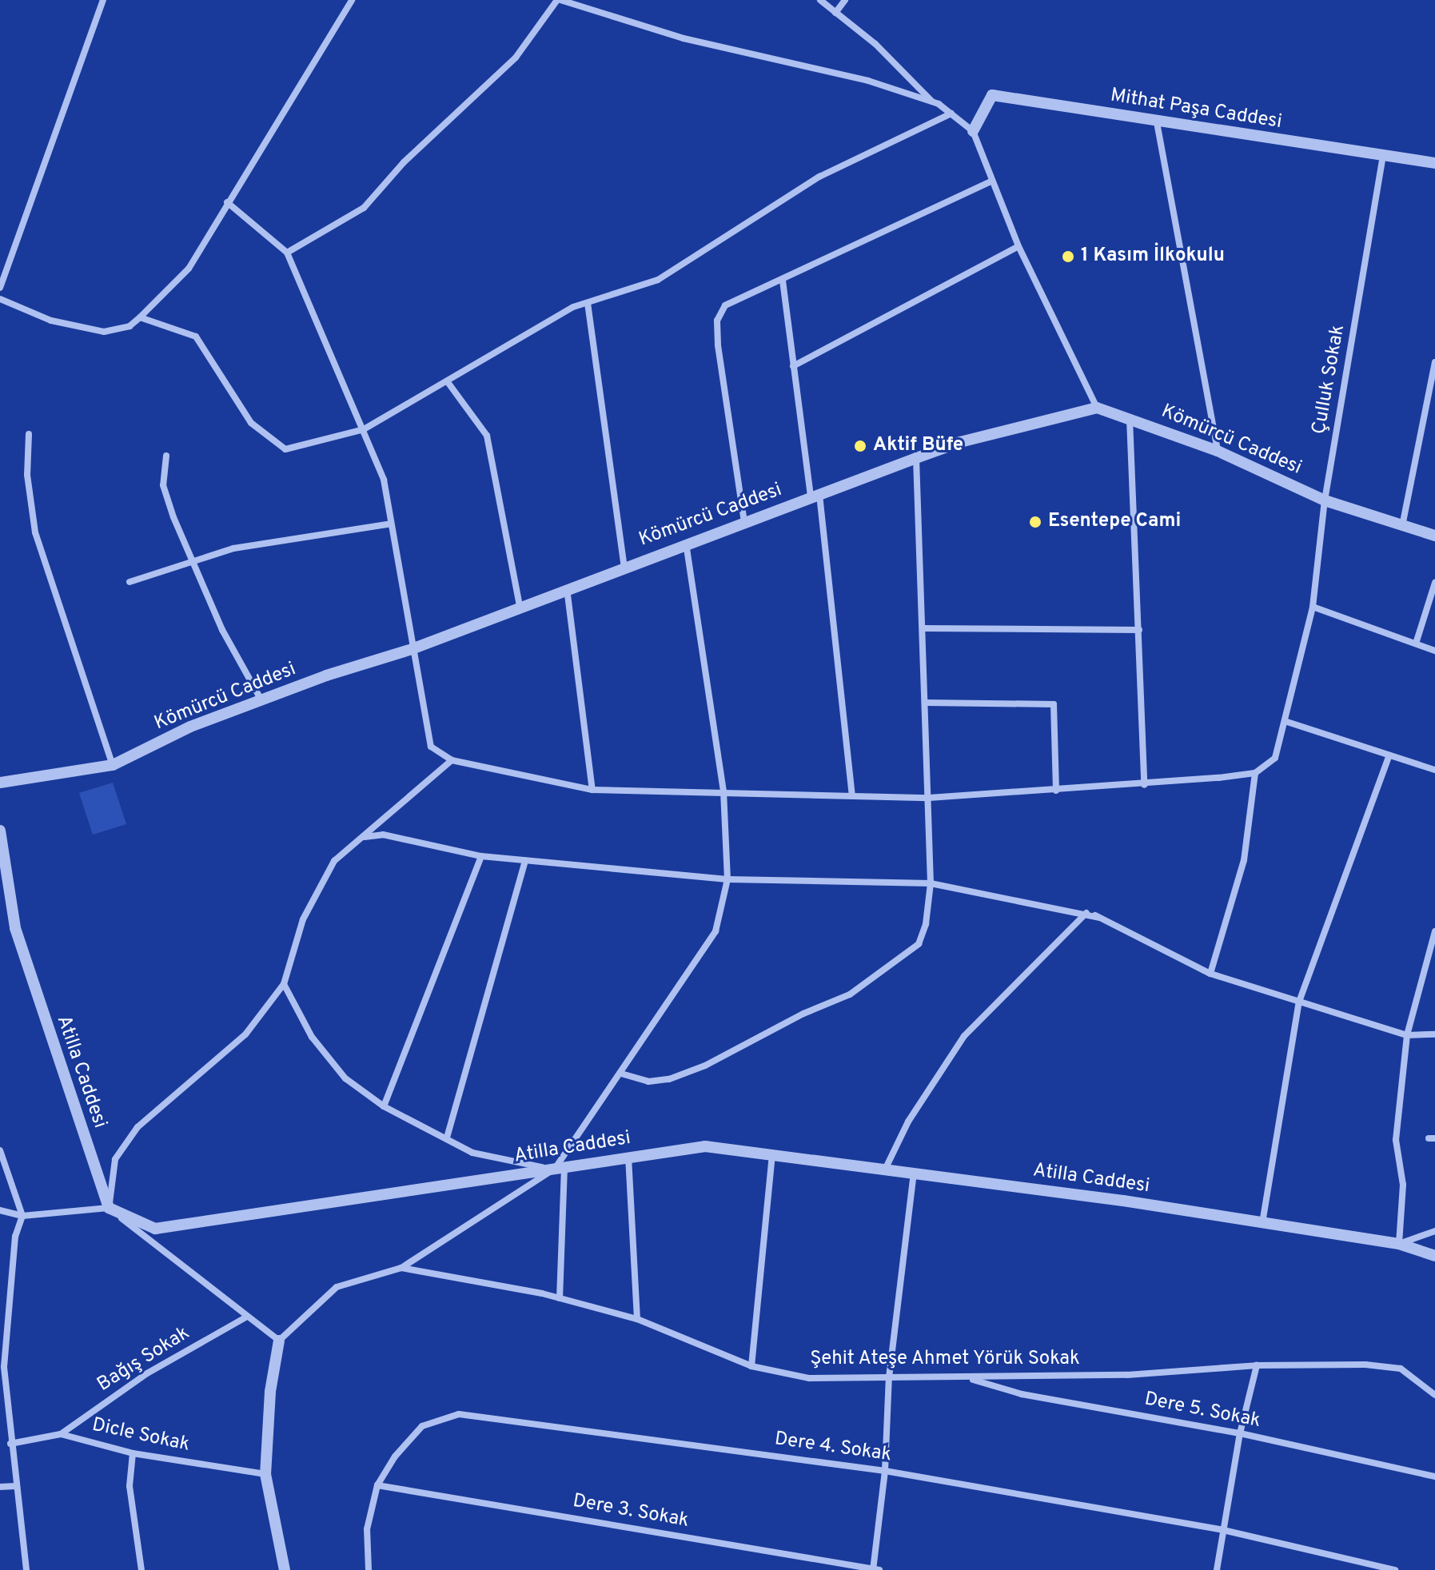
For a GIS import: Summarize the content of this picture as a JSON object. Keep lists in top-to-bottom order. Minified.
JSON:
{"streets":{"street":["Mithat Paşa Caddesi","Çulluk Sokak","Kömürcü Caddesi","Atilla Caddesi","Bağış Sokak","Şehit Ateşe Ahmet Yörük Sokak","Dere 5. Sokak","Dicle Sokak","Dere 4. Sokak","Dere 3. Sokak"]},"crossings":[["Mithat Paşa Caddesi","Çulluk Sokak"],["Çulluk Sokak","Kömürcü Caddesi"],["Bağış Sokak","Dicle Sokak"],["Şehit Ateşe Ahmet Yörük Sokak","Dere 5. Sokak"],["Dere 4. Sokak","Dere 3. Sokak"]],"places":["1 Kasım İlkokulu","Aktif Büfe","Esentepe Cami"]}
